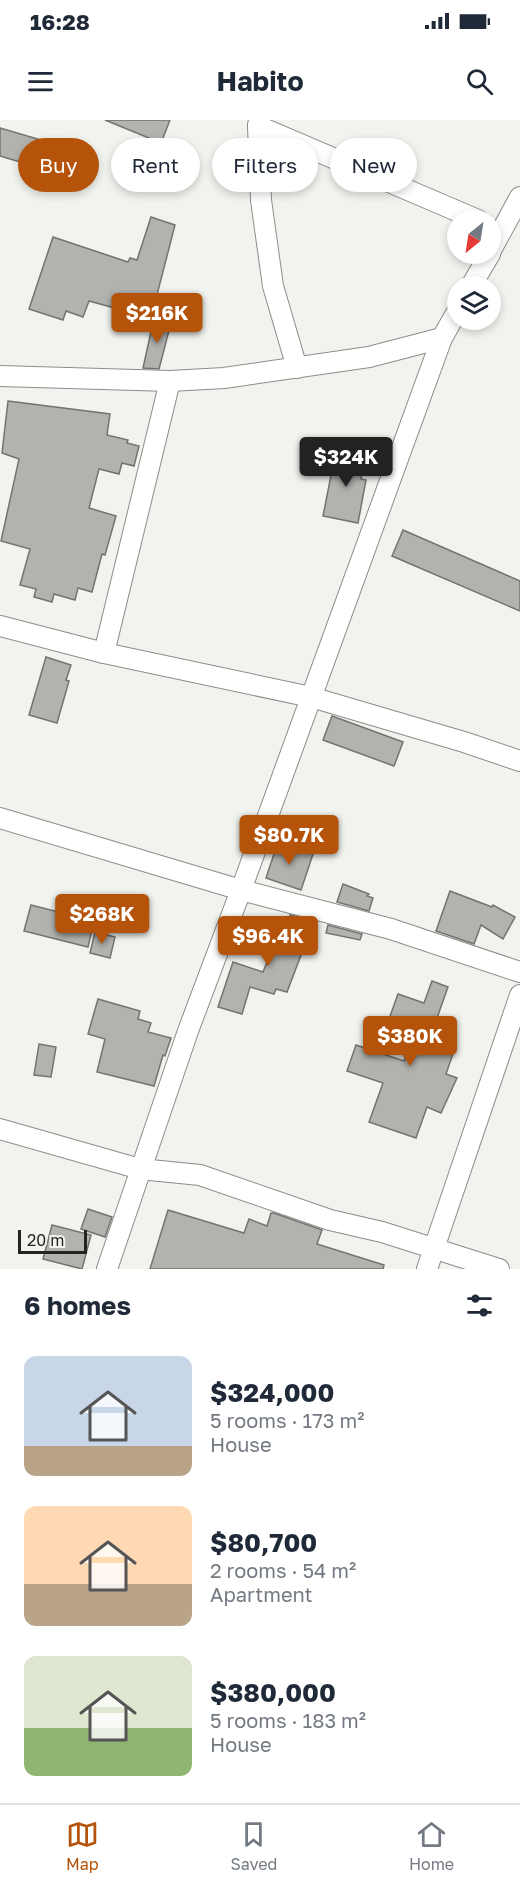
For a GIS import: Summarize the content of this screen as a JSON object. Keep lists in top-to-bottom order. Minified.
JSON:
{"scale_bar":"20 m","north":"bottom left","page":{"status":"16:28","header":"Habito","chip":["Buy","Rent","Filters","New"],"price":["$216K","$324K","$80.7K","$268K","$96.4K","$380K"],"scale":"20 m","heading":"6 homes","list":[{"name":"$324,000","note":"5 rooms · 173 m² · House"},{"name":"$80,700","note":"2 rooms · 54 m² · Apartment"},{"name":"$380,000","note":"5 rooms · 183 m² · House"}],"tabs":["Map","Saved","Home"]}}
